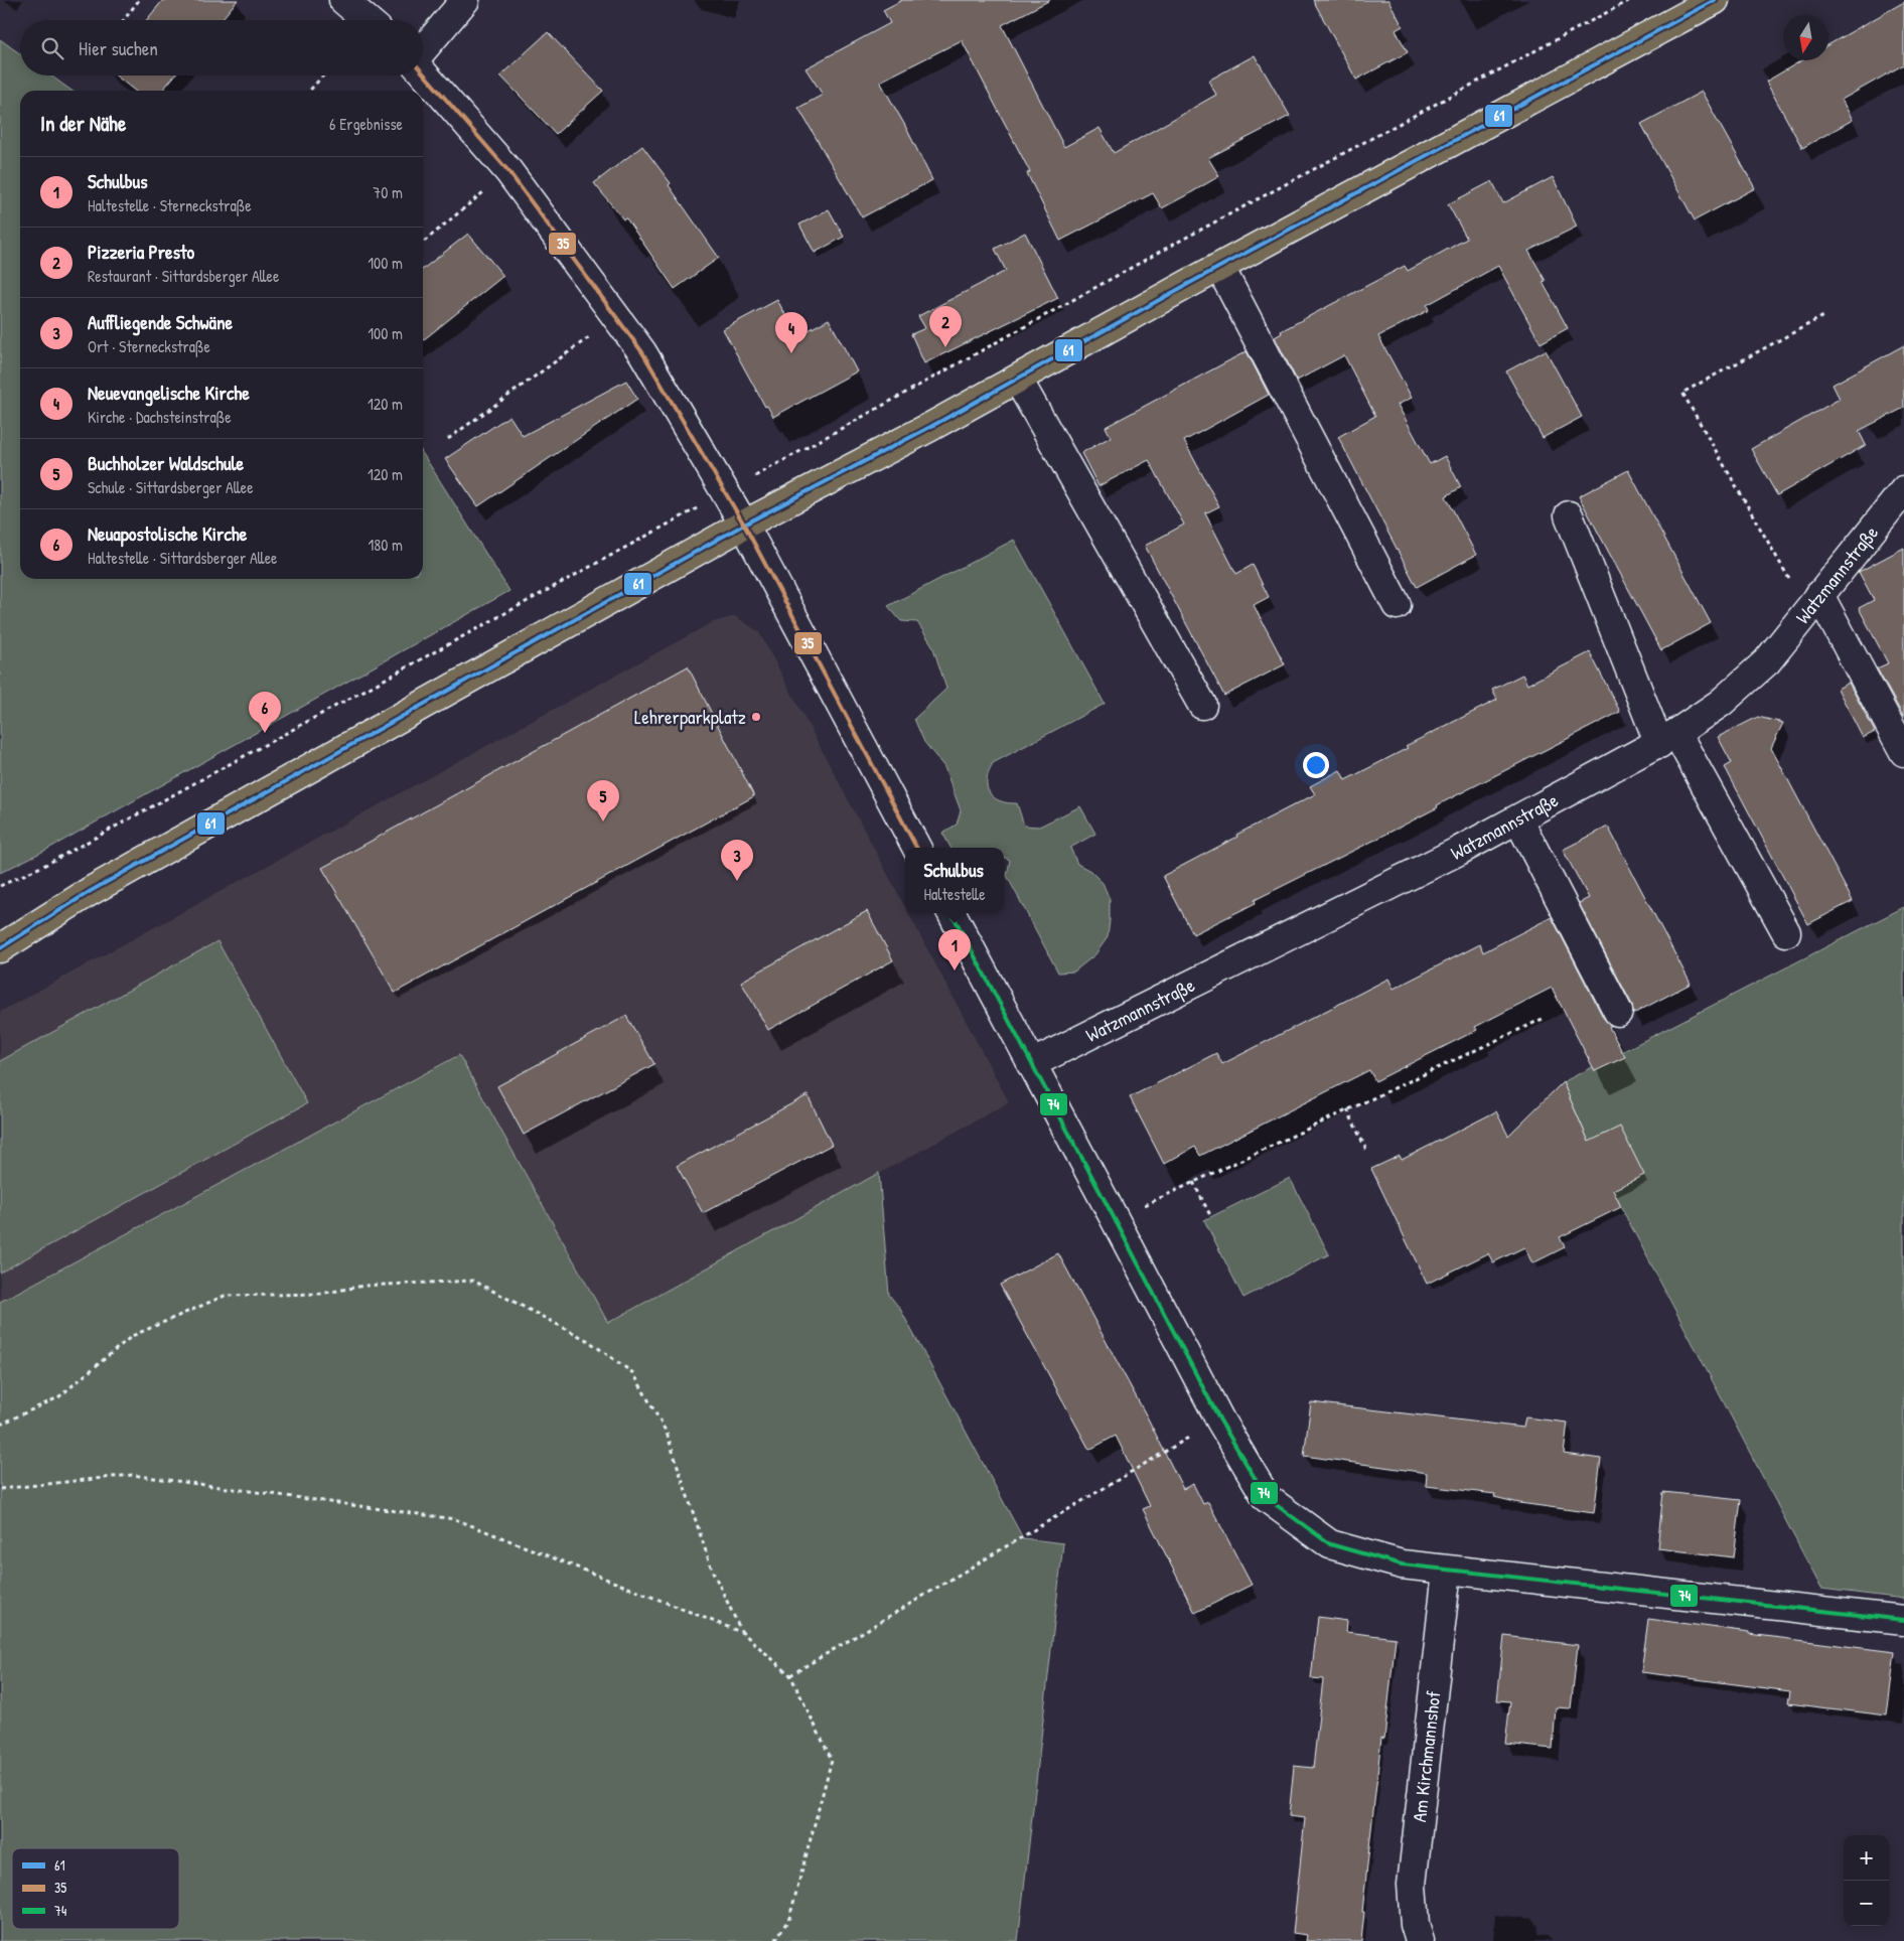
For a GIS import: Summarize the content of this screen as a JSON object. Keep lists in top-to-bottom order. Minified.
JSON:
{"streets":{"street":["Watzmannstraße","Am Kirchmannshof"]},"places":["Lehrerparkplatz"],"lines":["transit line 61","transit line 35","transit line 74"],"legend":["61","35","74"],"north":"bottom","page":{"search":"Hier suchen","heading":["In der Nähe","6 Ergebnisse"],"list":[{"mark":"1","name":"Schulbus","note":"Haltestelle · Sterneckstraße","value":"70 m"},{"mark":"2","name":"Pizzeria Presto","note":"Restaurant · Sittardsberger Allee","value":"100 m"},{"mark":"3","name":"Auffliegende Schwäne","note":"Ort · Sterneckstraße","value":"100 m"},{"mark":"4","name":"Neuevangelische Kirche","note":"Kirche · Dachsteinstraße","value":"120 m"},{"mark":"5","name":"Buchholzer Waldschule","note":"Schule · Sittardsberger Allee","value":"120 m"},{"mark":"6","name":"Neuapostolische Kirche","note":"Haltestelle · Sittardsberger Allee","value":"180 m"}],"pins":["2","4","6","5","3","1"],"popup":["Schulbus","Haltestelle"],"map_buttons":["+","−"]}}
